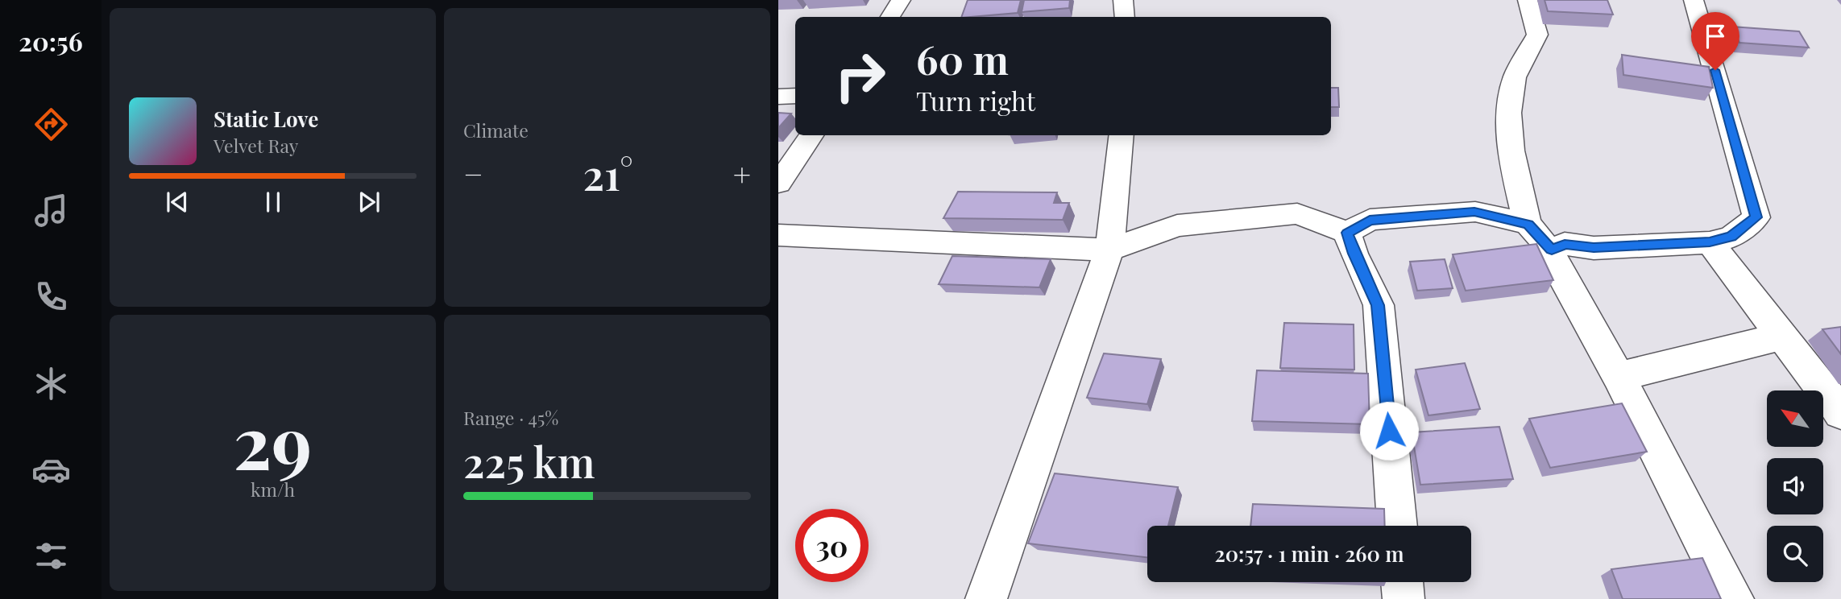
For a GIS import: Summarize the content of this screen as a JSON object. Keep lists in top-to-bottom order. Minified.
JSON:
{"north":"top left","page":{"tabs":"20:56","tile":["Climate",["29","km/h"],["Range · 45%","225 km"]],"turn":["60 m","Turn right"],"song":["Static Love","Velvet Ray"],"heat":["−","21°","+"],"limit":"30","trip":"20:57 · 1 min · 260 m"}}
